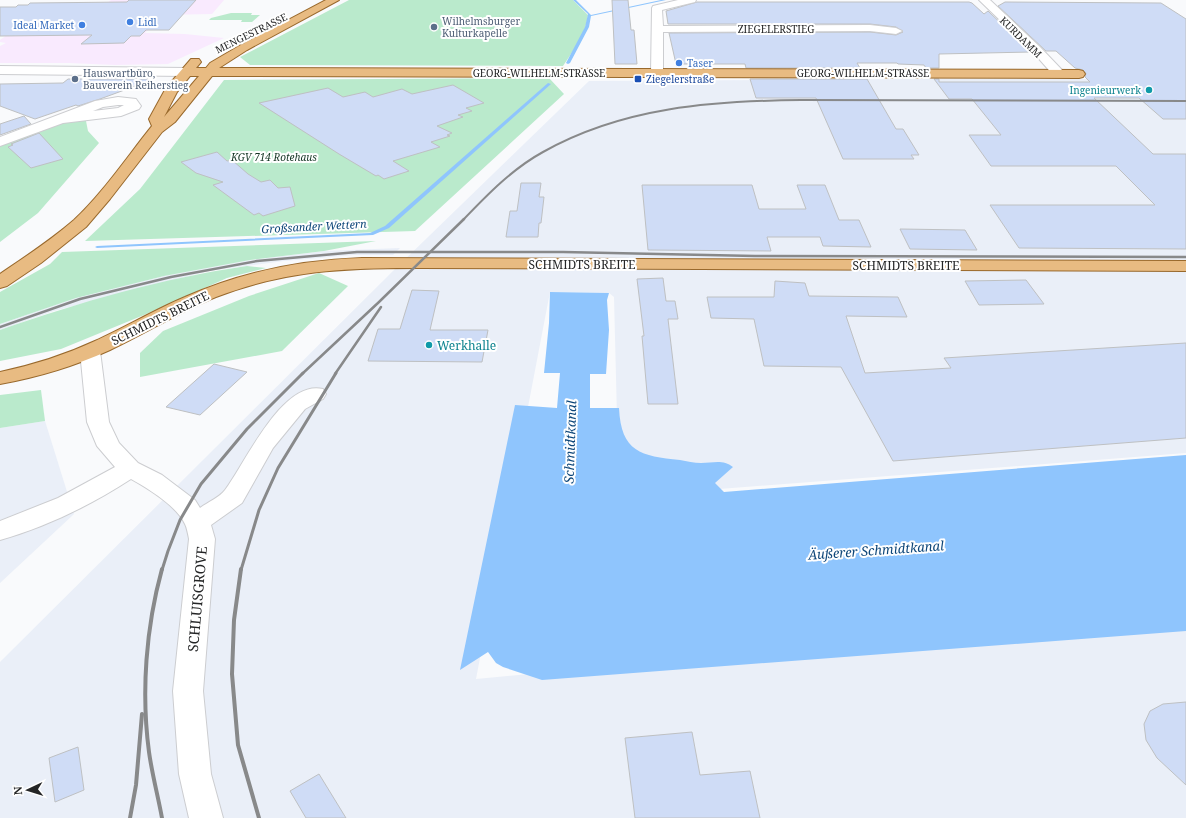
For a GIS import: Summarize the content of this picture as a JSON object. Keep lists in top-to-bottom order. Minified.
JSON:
{"streets":{"main road":["MENGESTRASSE","GEORG-WILHELM-STRASSE","SCHMIDTS BREITE"],"street":["ZIEGELERSTIEG","KURDAMM","SCHLUISGROVE"]},"crossings":[["MENGESTRASSE","GEORG-WILHELM-STRASSE"],["KURDAMM","GEORG-WILHELM-STRASSE"],["SCHMIDTS BREITE","SCHLUISGROVE"]],"water":["Großsander Wettern","Schmidtkanal","Äußerer Schmidtkanal"],"parks":["KGV 714 Rotehaus"],"places":{"other":["Lidl","Ideal Market","Wilhelmsburger Kulturkapelle","Taser","Hauswartbüro, Bauverein Reiherstieg","Ingenieurwerk","Werkhalle"],"transit":["Ziegelerstraße"]},"north":"left"}
